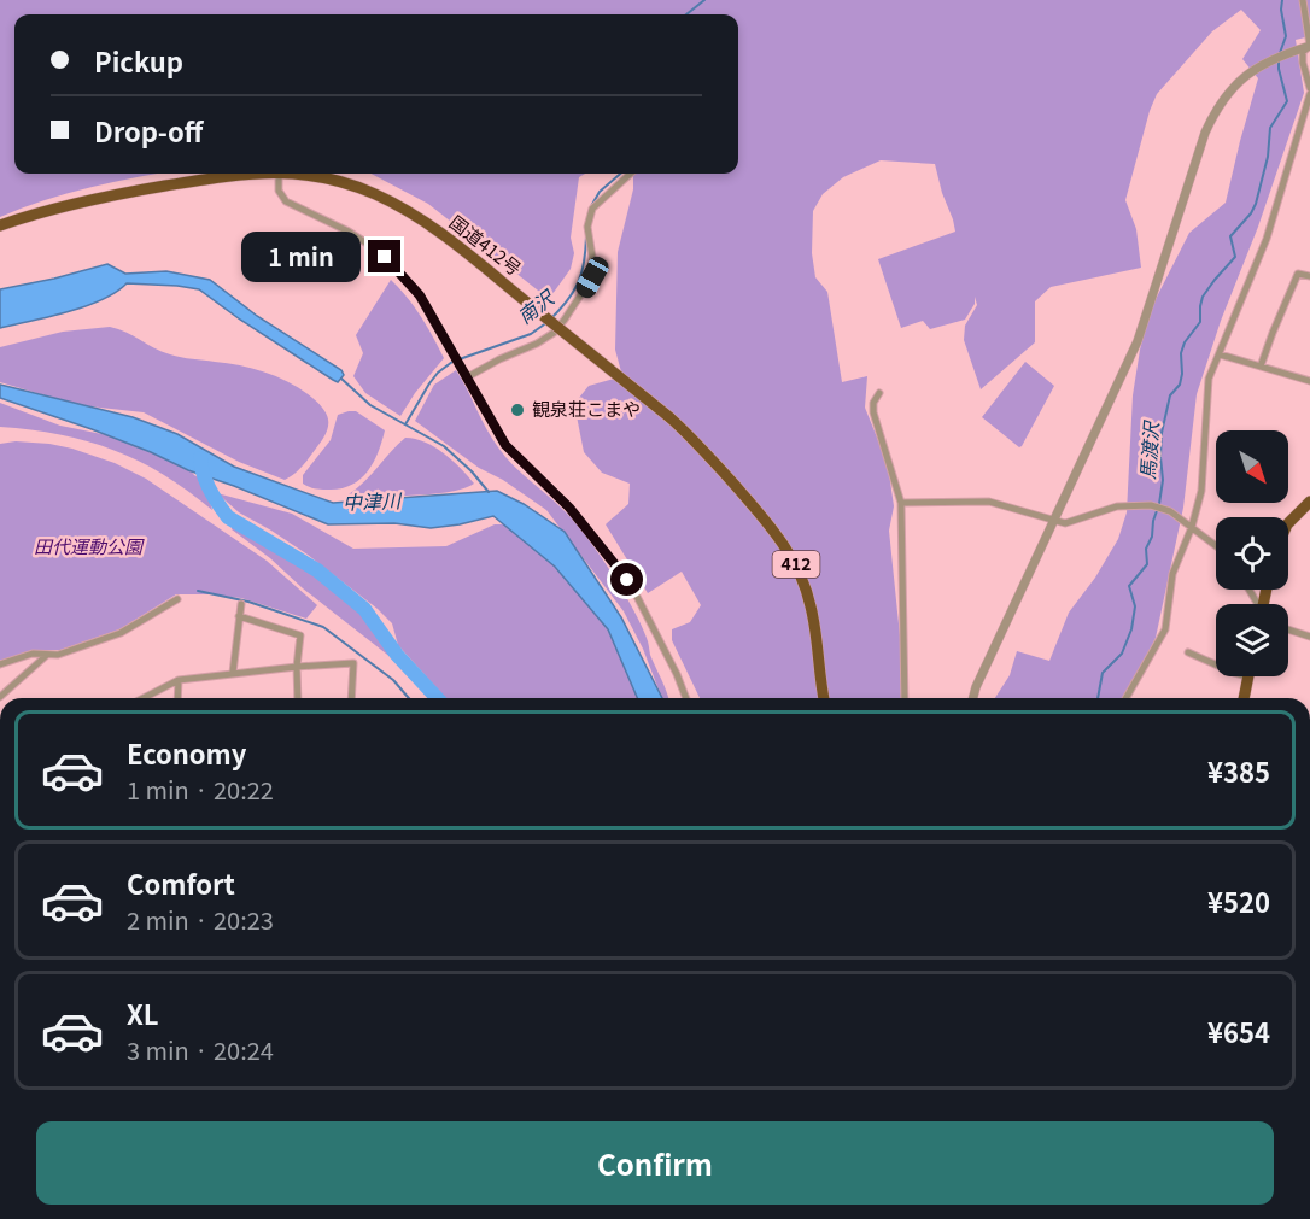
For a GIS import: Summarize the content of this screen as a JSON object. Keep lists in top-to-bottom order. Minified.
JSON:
{"streets":{"highway":["国道412号","412"]},"water":["南沢","馬渡沢","中津川"],"parks":["田代運動公園"],"places":["観泉荘こまや"],"north":"bottom right","page":{"banner":["Pickup","Drop-off"],"bubble":"1 min","list":[{"name":"Economy","note":"1 min · 20:22","value":"¥385"},{"name":"Comfort","note":"2 min · 20:23","value":"¥520"},{"name":"XL","note":"3 min · 20:24","value":"¥654"}],"buttons":"Confirm"}}
